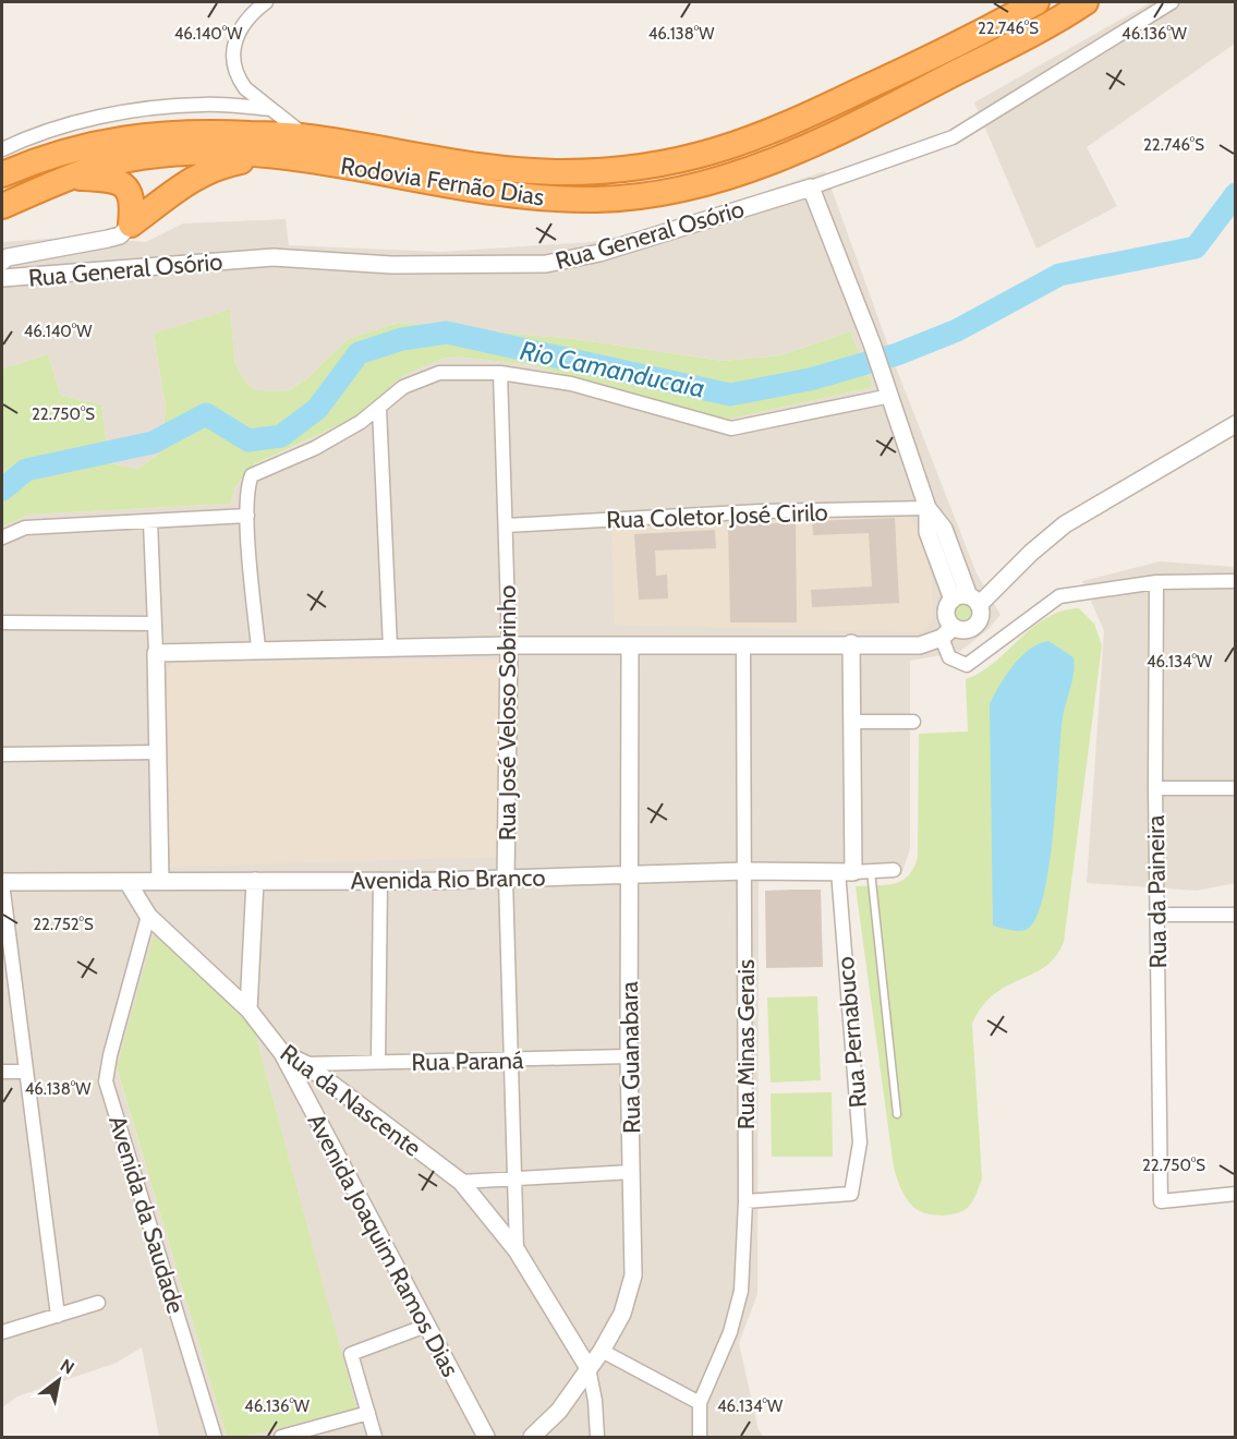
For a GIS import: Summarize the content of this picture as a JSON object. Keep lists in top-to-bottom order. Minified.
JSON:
{"streets":{"highway":["Rodovia Fernão Dias"],"street":["Rua General Osório","Rua Coletor José Cirilo","Rua José Veloso Sobrinho","Avenida Rio Branco","Rua da Paineira","Rua Pernabuco","Rua Minas Gerais","Rua Guanabara","Rua Paraná","Rua da Nascente","Avenida da Saudade","Avenida Joaquim Ramos Dias"]},"crossings":[["Rua Coletor José Cirilo","Rua José Veloso Sobrinho"],["Rua José Veloso Sobrinho","Avenida Rio Branco"],["Rua José Veloso Sobrinho","Rua Paraná"],["Rua José Veloso Sobrinho","Rua da Nascente"],["Avenida Rio Branco","Rua Pernabuco"],["Avenida Rio Branco","Rua Minas Gerais"],["Avenida Rio Branco","Rua Guanabara"],["Avenida Rio Branco","Rua da Nascente"],["Rua Pernabuco","Rua Minas Gerais"],["Rua Guanabara","Rua Paraná"],["Rua Guanabara","Rua da Nascente"],["Rua Paraná","Rua da Nascente"],["Rua da Nascente","Avenida da Saudade"],["Rua da Nascente","Avenida Joaquim Ramos Dias"]],"water":["Rio Camanducaia"],"north":"top right","coordinates":["22.746°S","46.136°W","46.140°W","46.138°W","22.750°S","46.134°W","22.752°S"]}
